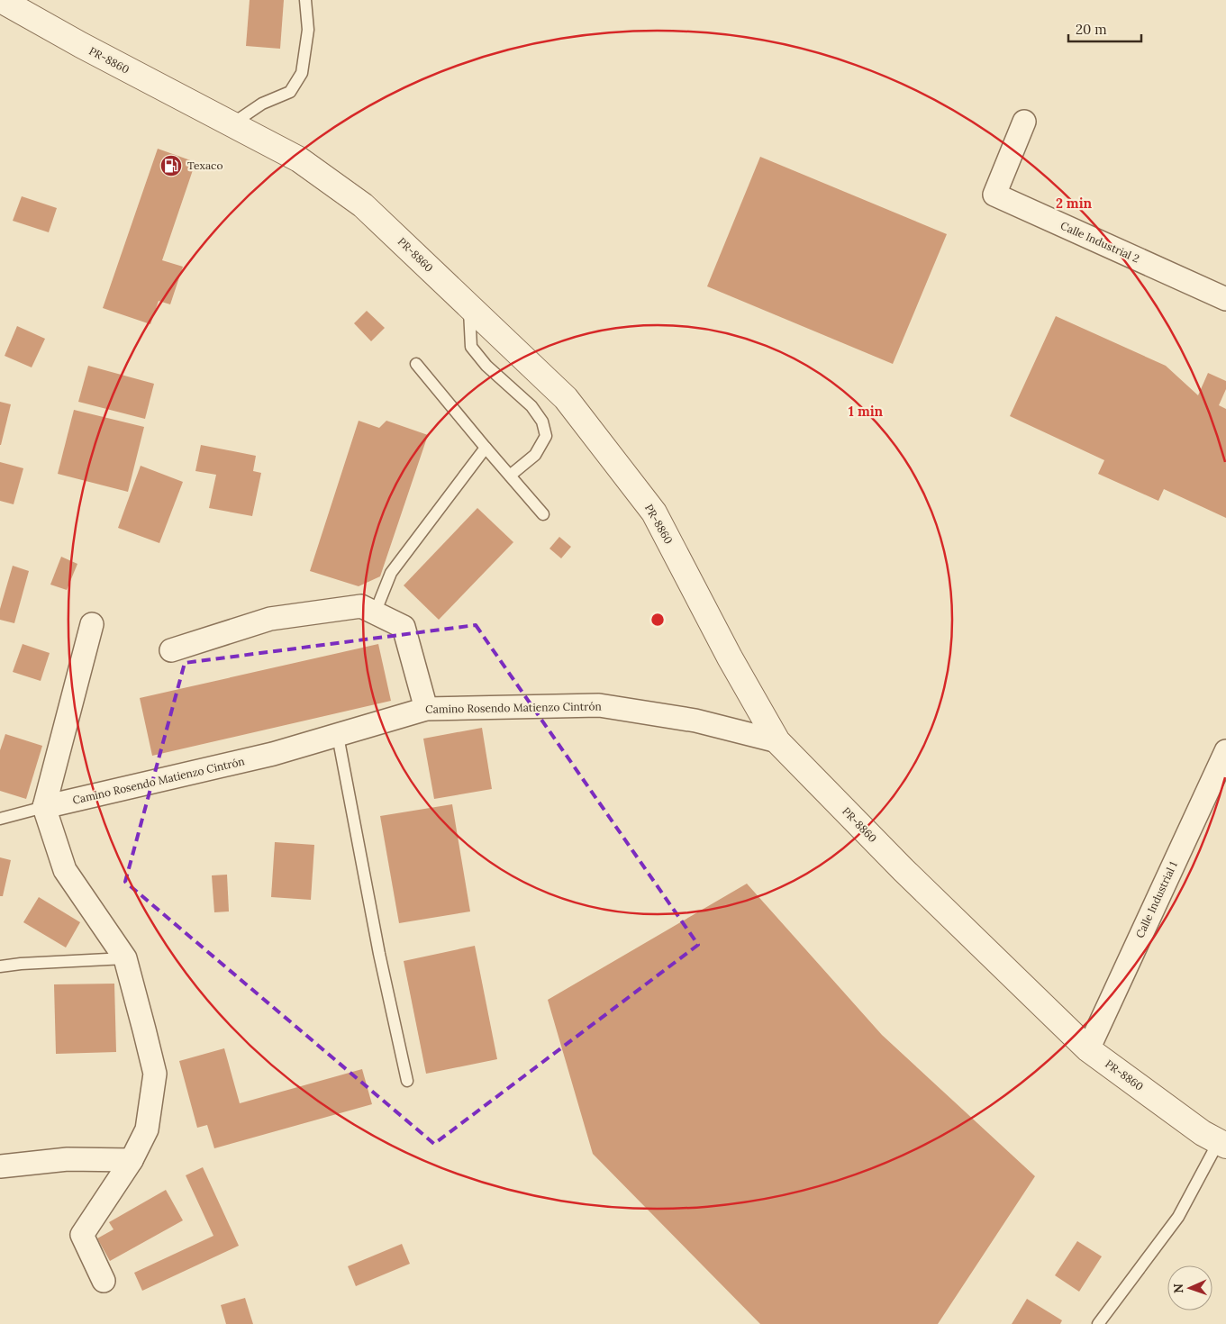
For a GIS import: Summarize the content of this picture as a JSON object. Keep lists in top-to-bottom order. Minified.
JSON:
{"streets":{"street":["PR-8860","Calle Industrial 2","Camino Rosendo Matienzo Cintrón","Calle Industrial 1"]},"crossings":[["PR-8860","Camino Rosendo Matienzo Cintrón"],["PR-8860","Calle Industrial 1"]],"places":{"fuel station":["Texaco"]},"scale_bar":"20 m","north":"left","rings":["2 min","1 min"]}
